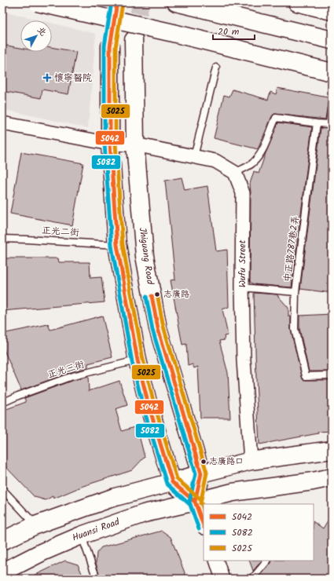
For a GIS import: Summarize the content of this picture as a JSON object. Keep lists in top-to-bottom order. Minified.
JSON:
{"streets":{"main road":["Jhiguang Road","Huansi Road"],"street":["Wufu Street"],"lane":["正光二街","中正路787巷2弄","正光三街"]},"crossings":[["Jhiguang Road","Huansi Road"]],"places":{"health":["懷寧醫院"],"other":["志廣路","志廣路口"]},"lines":["transit line 5042","transit line 5082","transit line 5025"],"legend":["5042","5082","5025"],"scale_bar":"20 m","north":"top right"}
